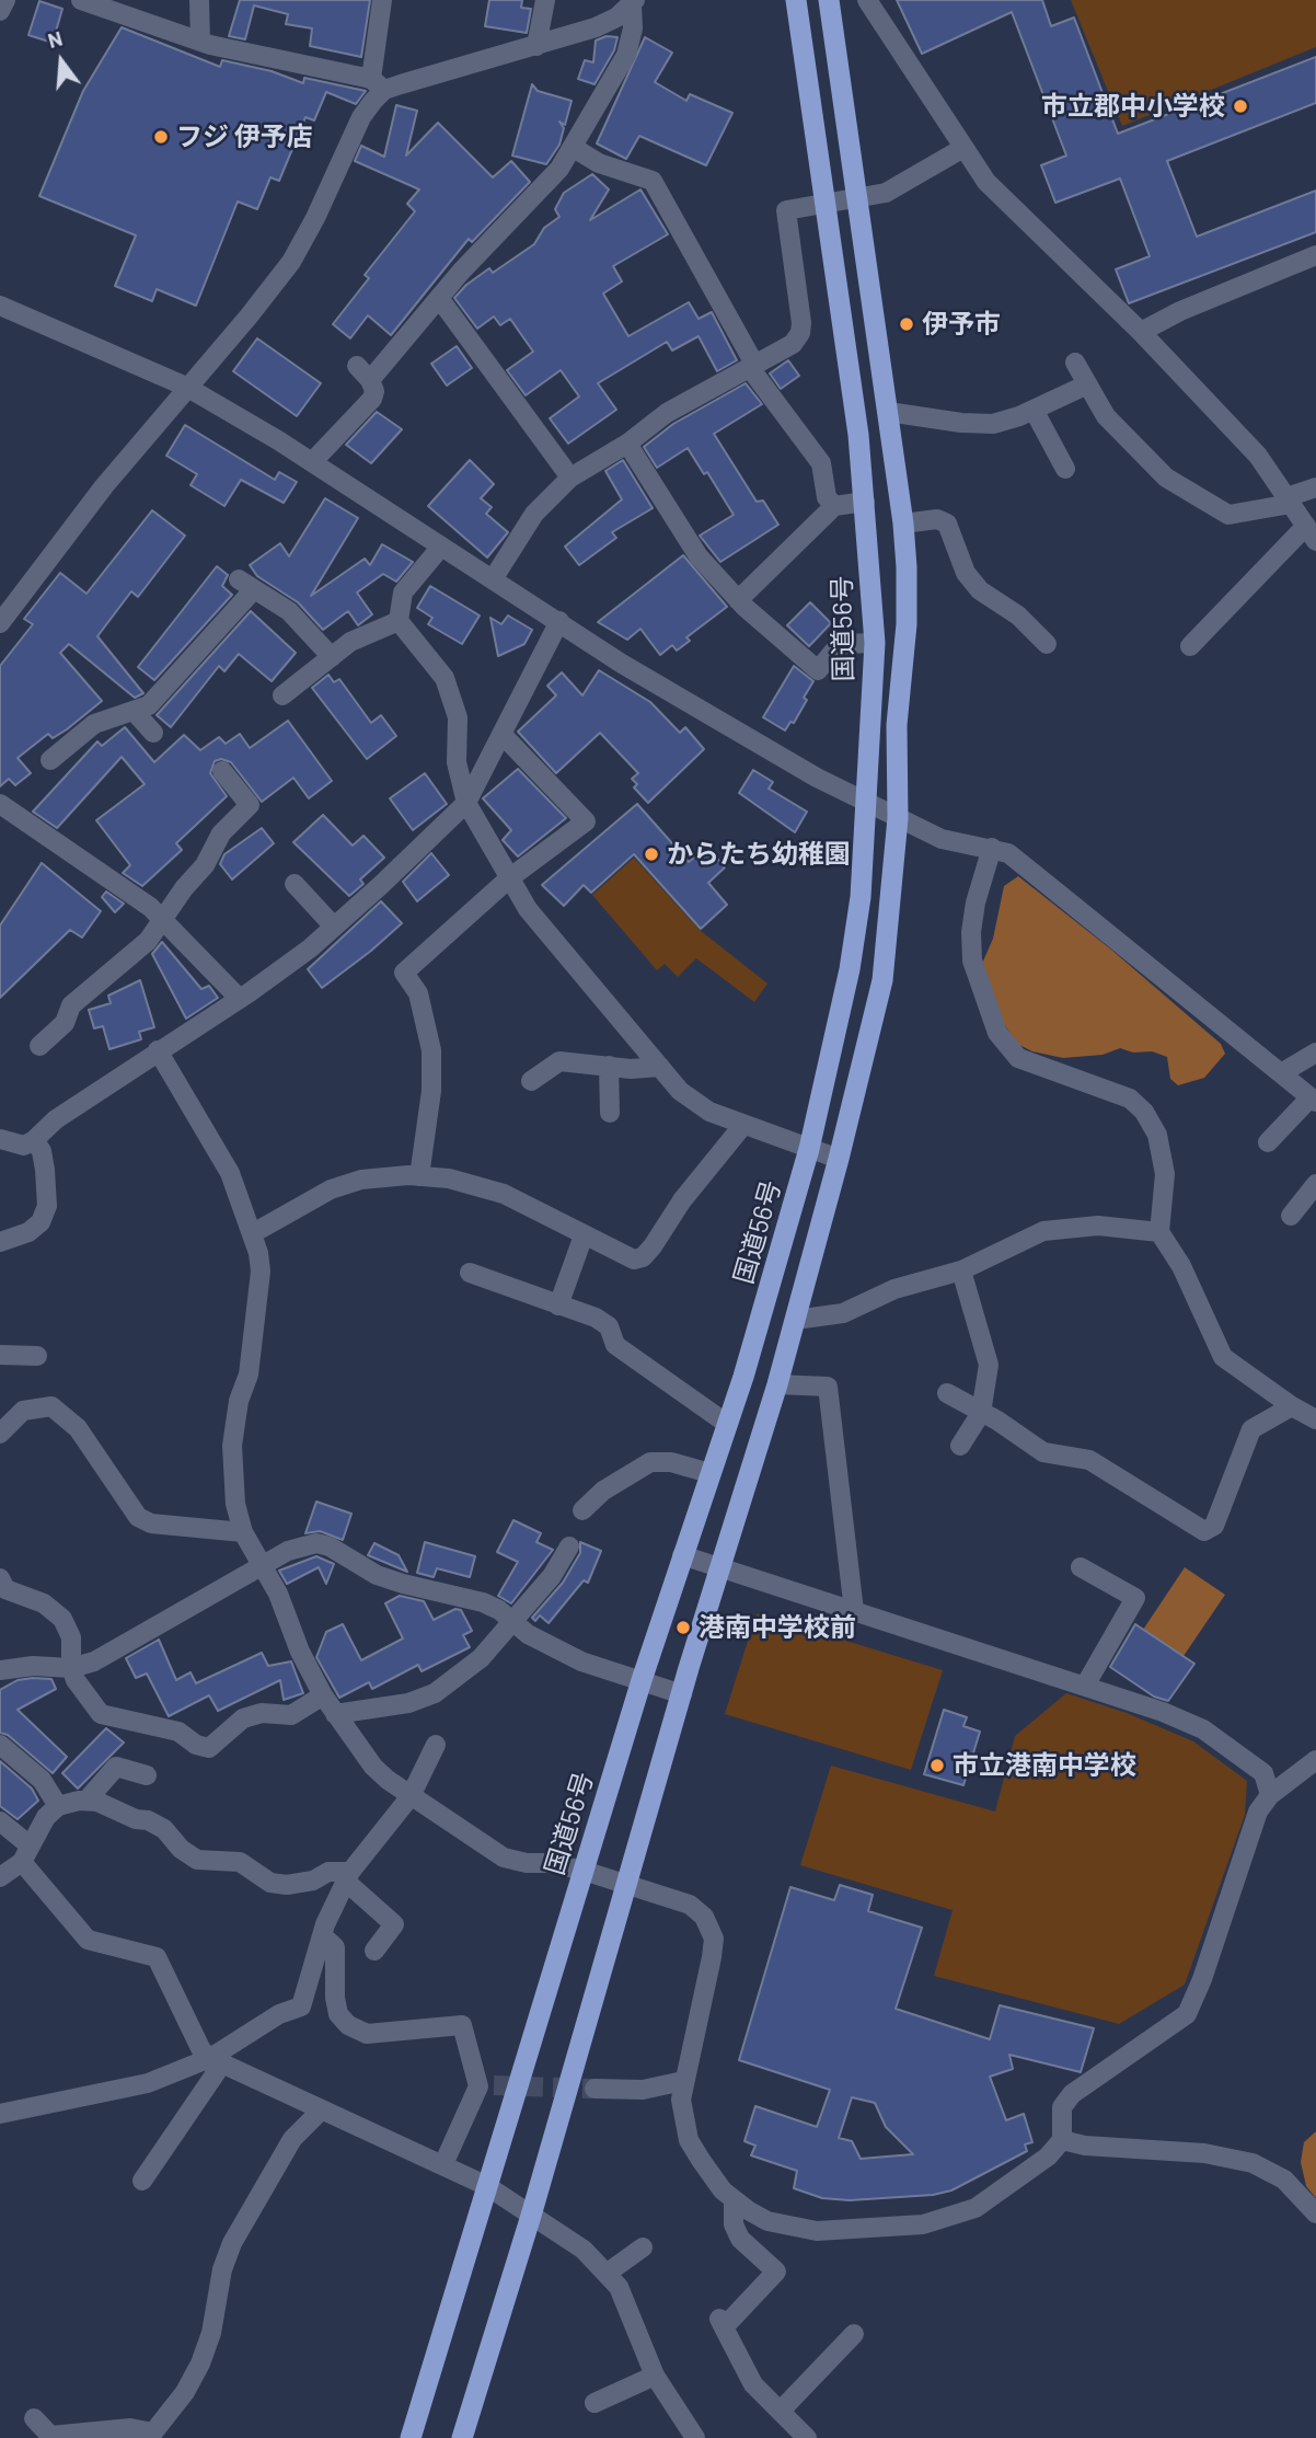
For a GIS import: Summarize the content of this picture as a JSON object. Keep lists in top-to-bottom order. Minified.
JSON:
{"streets":{"highway":["国道56号"]},"places":["市立郡中小学校","フジ 伊予店","伊予市","からたち幼稚園","港南中学校前","市立港南中学校"],"north":"top"}
